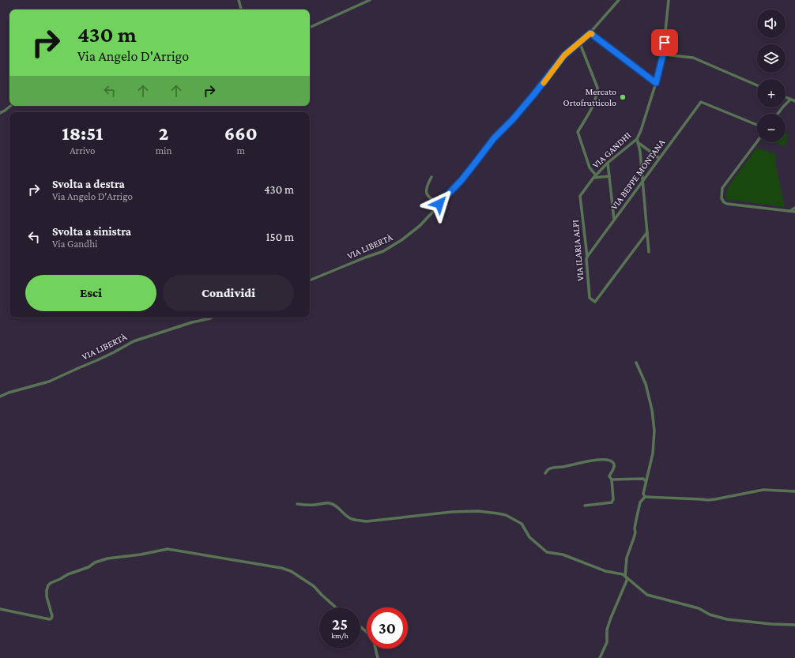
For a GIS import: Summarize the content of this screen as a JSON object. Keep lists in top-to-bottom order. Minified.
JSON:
{"streets":{"street":["VIA GANDHI","VIA BEPPE MONTANA","VIA LIBERTÀ","VIA ILARIA ALPI"]},"crossings":[["VIA GANDHI","VIA ILARIA ALPI"],["VIA BEPPE MONTANA","VIA ILARIA ALPI"]],"places":["Mercato Ortofrutticolo"],"page":{"map_buttons":["+","−"],"turn":["430 m","Via Angelo D'Arrigo"],"eta":["18:51","Arrivo","2","min","660","m"],"list":[{"name":"Svolta a destra","note":"Via Angelo D'Arrigo","value":"430 m"},{"name":"Svolta a sinistra","note":"Via Gandhi","value":"150 m"}],"buttons":["Esci","Condividi"],"speed":"25 km/h","limit":"30"}}
